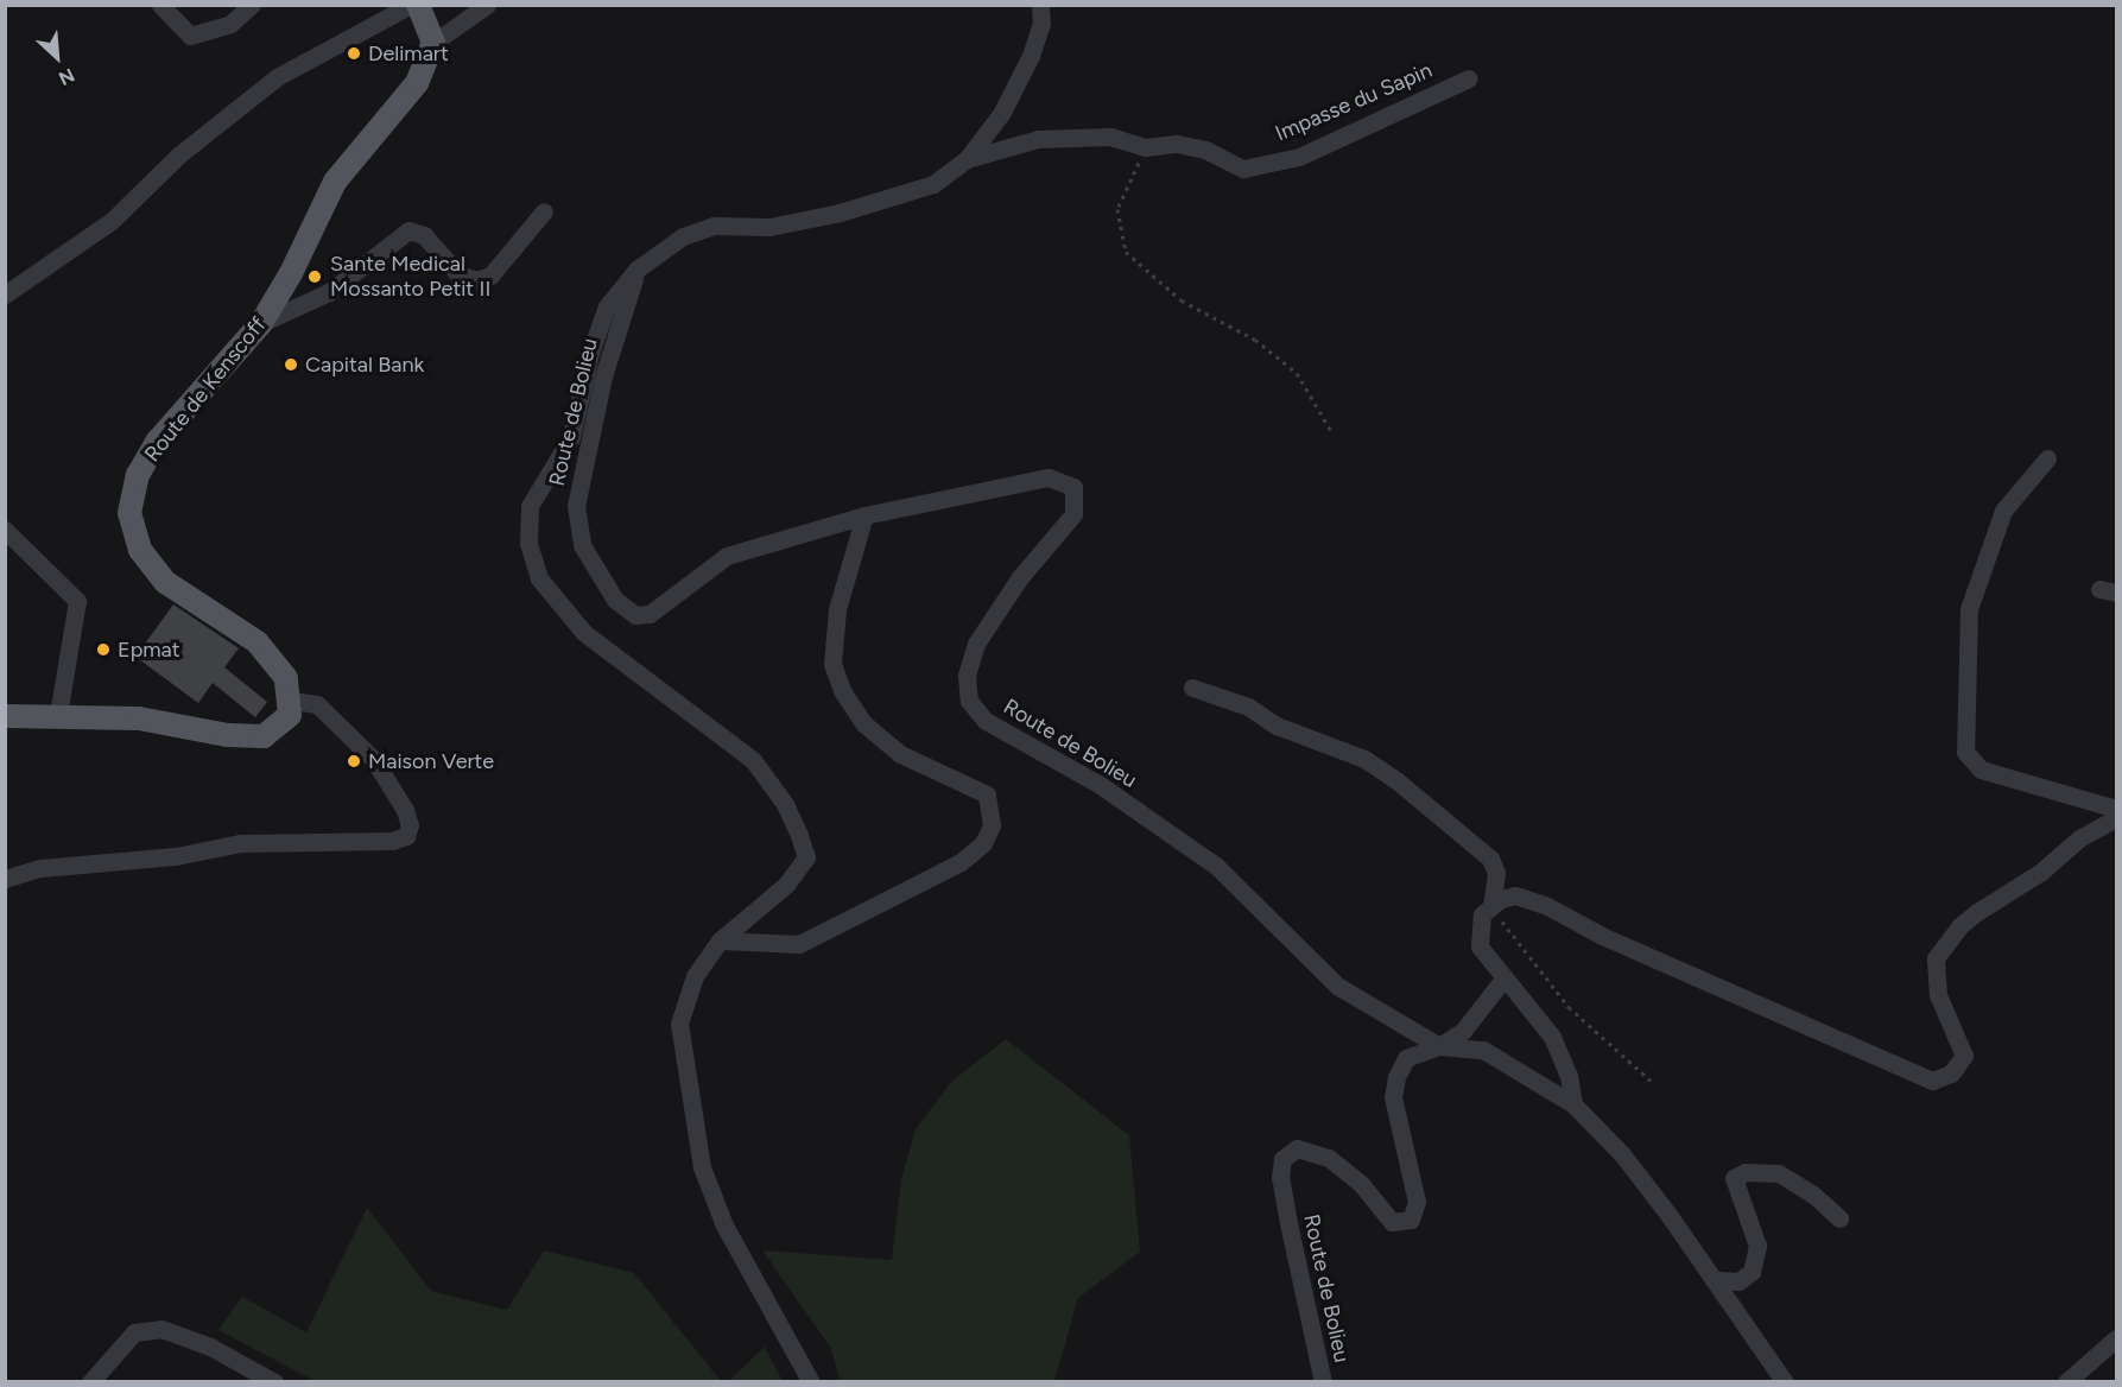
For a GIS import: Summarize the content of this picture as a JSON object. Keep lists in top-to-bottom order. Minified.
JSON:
{"streets":{"main road":["Route de Kenscoff"],"street":["Impasse du Sapin","Route de Bolieu"]},"places":["Delimart","Sante Medical Mossanto Petit II","Capital Bank","Epmat","Maison Verte"],"north":"bottom right"}
